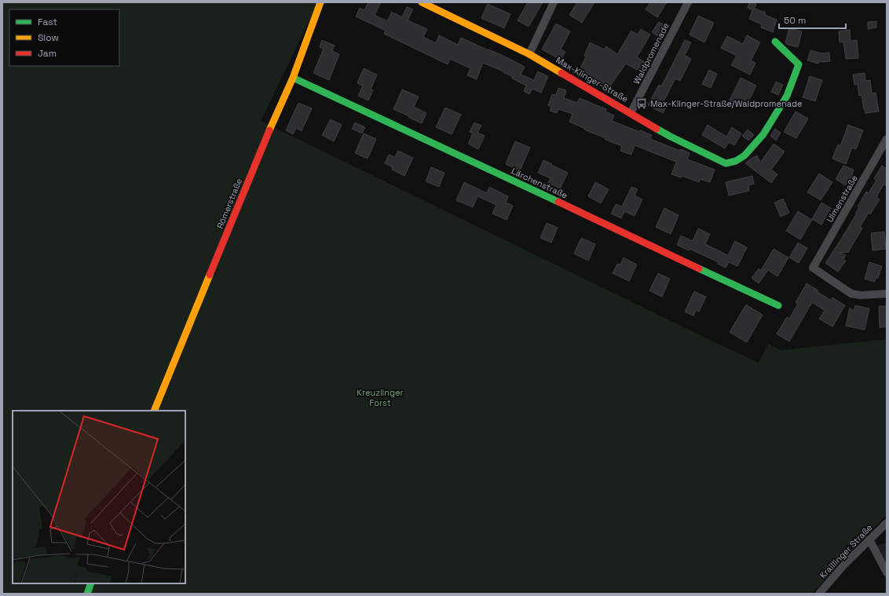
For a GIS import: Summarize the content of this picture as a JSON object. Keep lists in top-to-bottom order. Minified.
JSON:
{"streets":{"street":["Waldpromenade","Max-Klinger-Straße","Lärchenstraße","Ulmenstraße","Römerstraße","Kraillinger Straße"]},"crossings":[["Waldpromenade","Max-Klinger-Straße"],["Lärchenstraße","Römerstraße"]],"parks":["Kreuzlinger Forst"],"places":{"bus stop":["Max-Klinger-Straße/Waldpromenade"]},"legend":["Fast","Slow","Jam"],"scale_bar":"50 m"}
